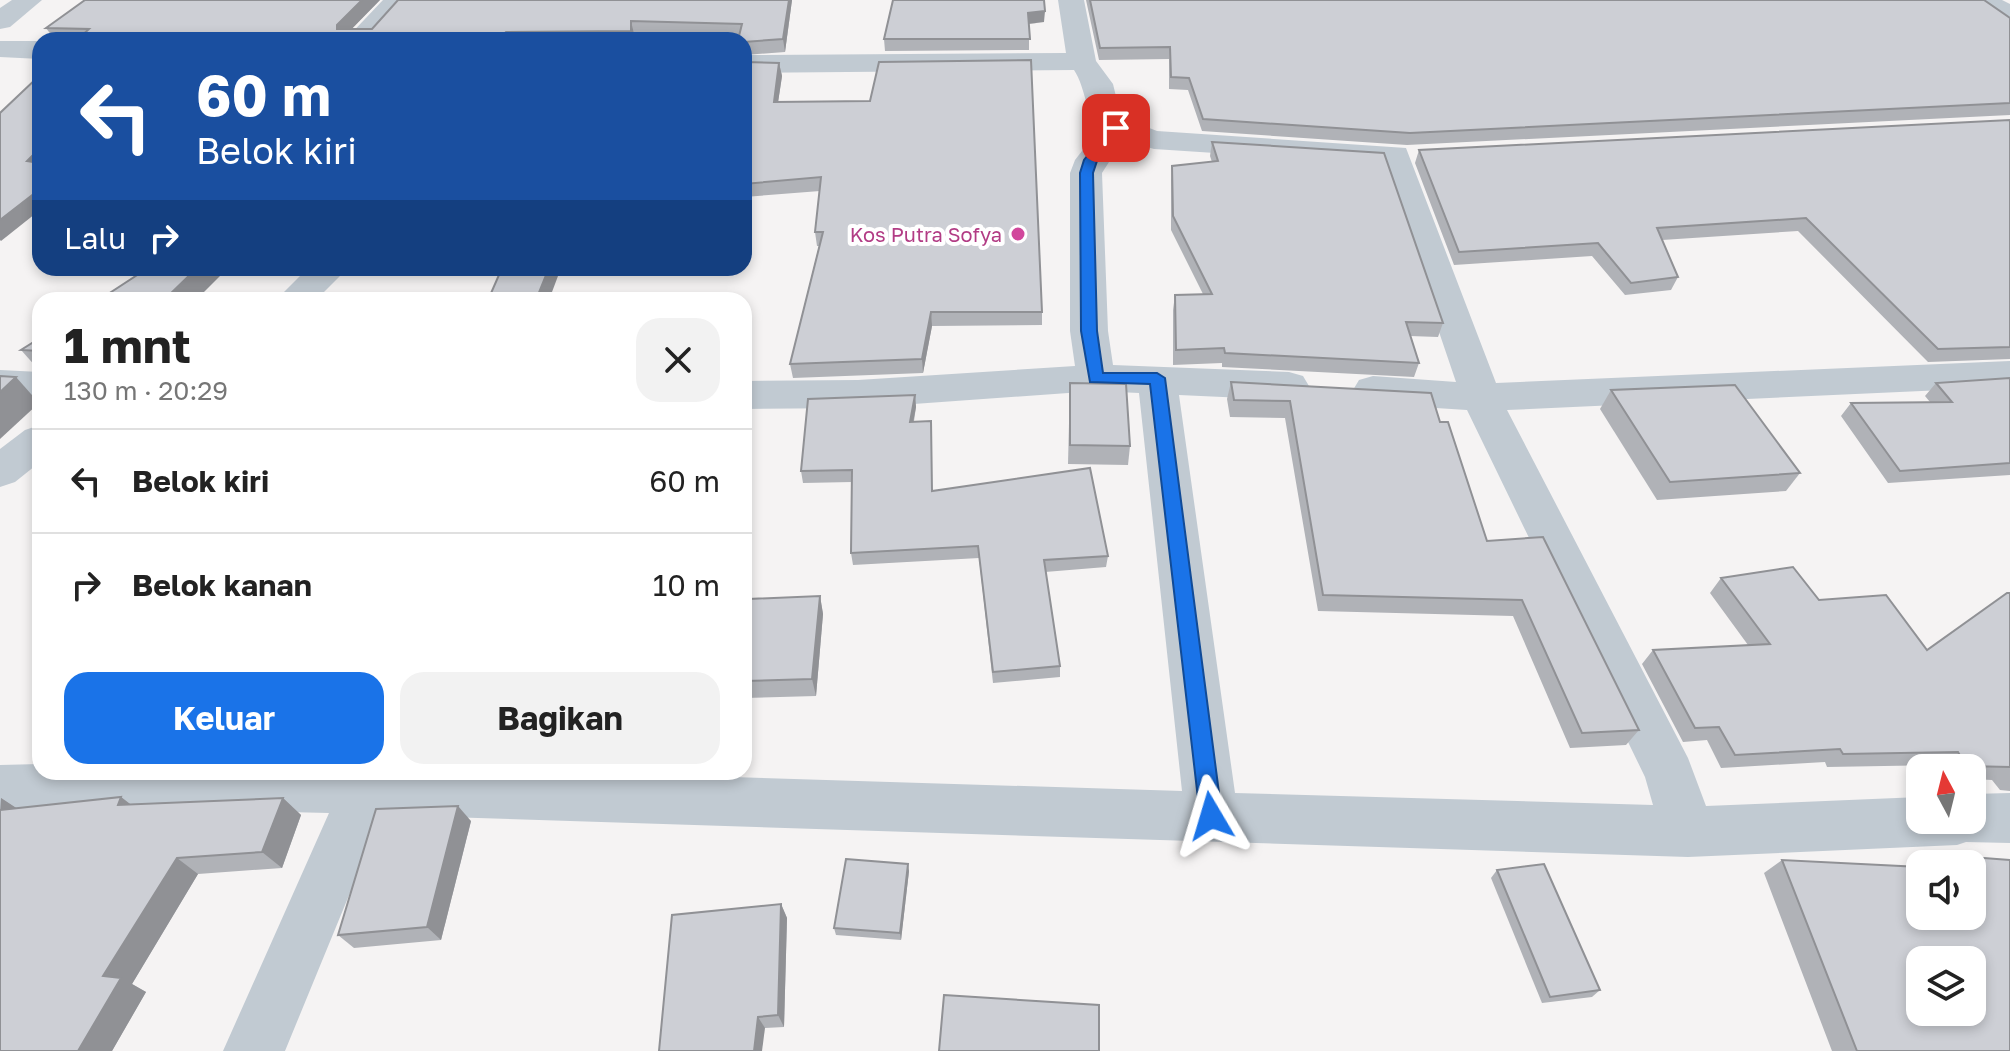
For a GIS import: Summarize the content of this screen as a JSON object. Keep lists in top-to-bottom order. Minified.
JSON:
{"places":["Kos Putra Sofya"],"north":"top","page":{"turn":["60 m","Belok kiri"],"then":"Lalu","heading":["1 mnt","130 m · 20:29"],"list":[{"name":"Belok kiri","value":"60 m"},{"name":"Belok kanan","value":"10 m"}],"buttons":["Keluar","Bagikan"]}}
